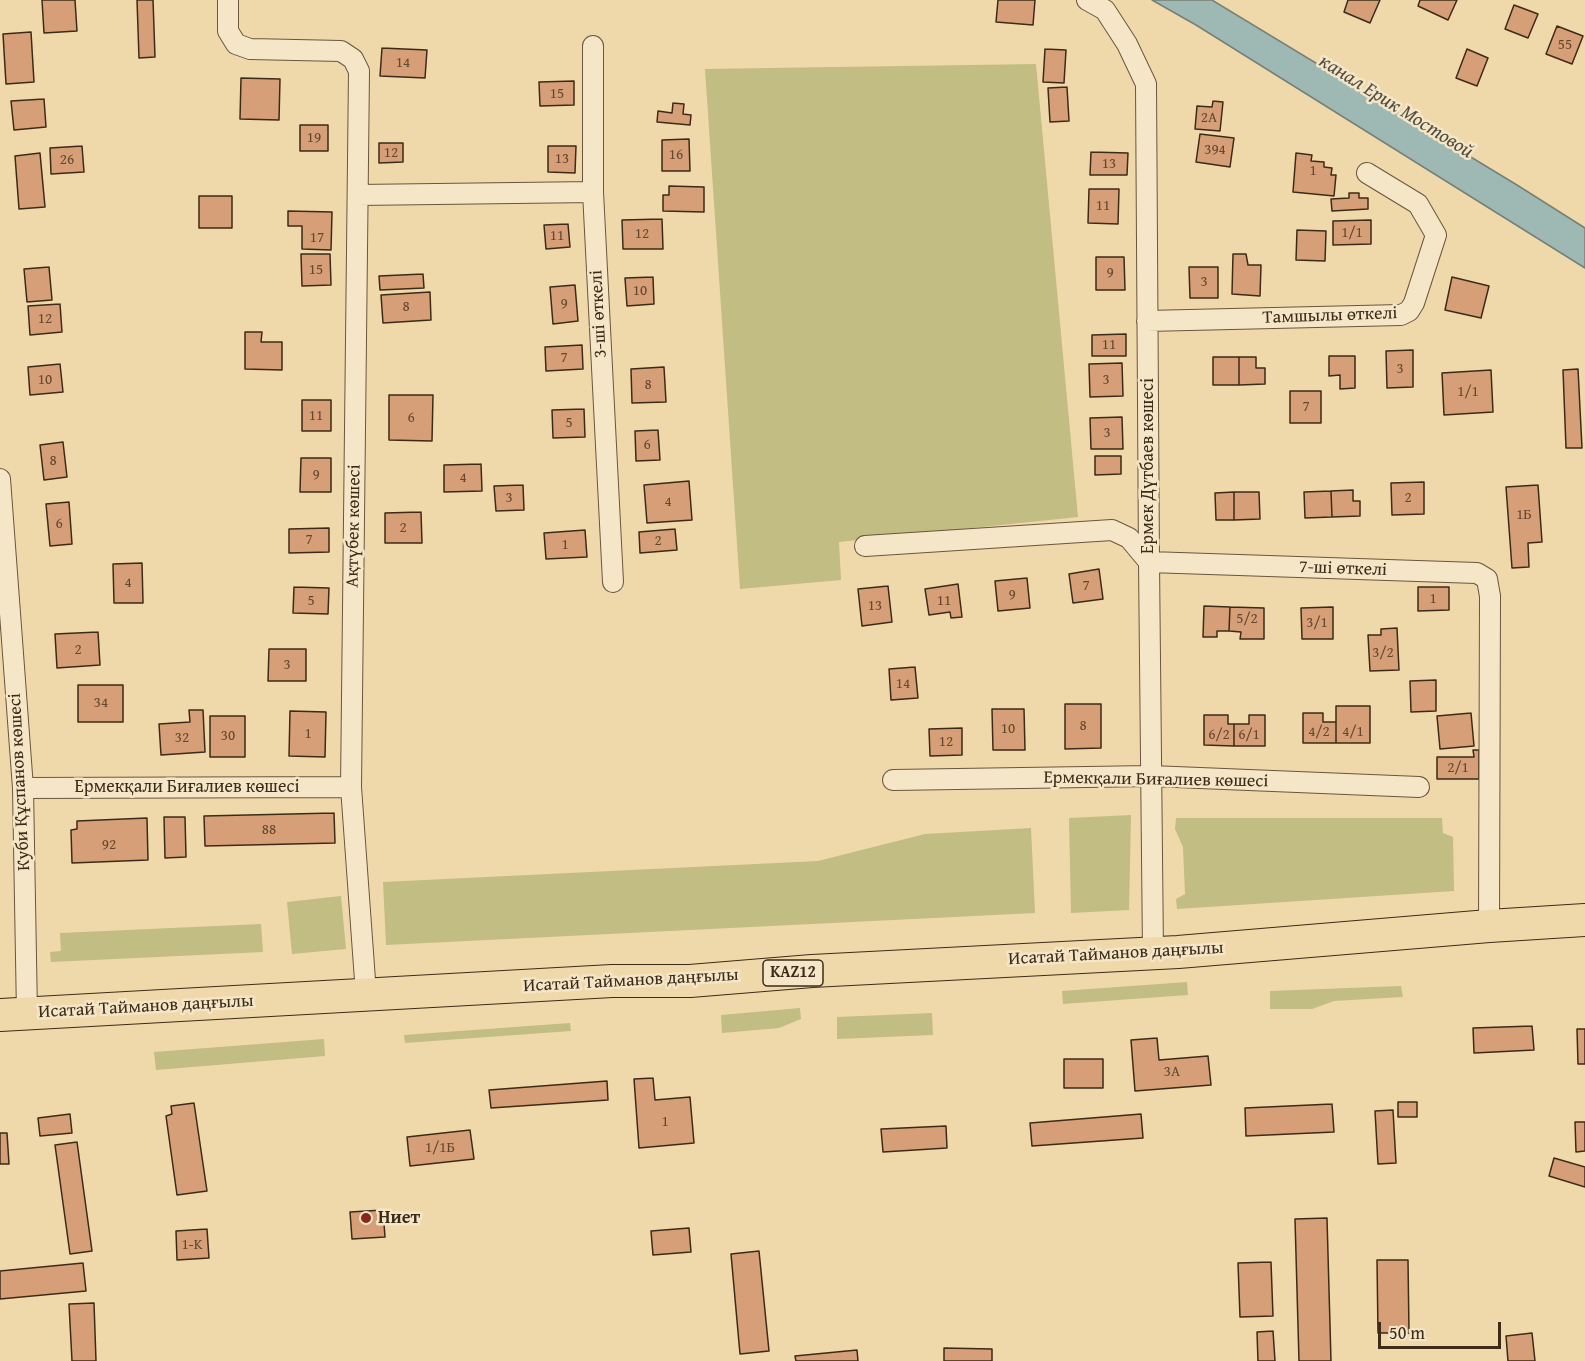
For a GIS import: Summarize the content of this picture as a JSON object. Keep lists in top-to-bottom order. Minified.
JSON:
{"streets":{"main road":["Исатай Тайманов даңғылы","KAZ12"],"street":["3-шi өткелi","Тамшылы өткелі","Ермек Дүтбаев көшесi","Ақтүбек көшесi","7-шi өткелi","Ермекқали Биғалиев көшесі","Куби Құспанов көшесi"]},"crossings":[["Тамшылы өткелі","Ермек Дүтбаев көшесi"],["Ермек Дүтбаев көшесi","7-шi өткелi"],["Ермек Дүтбаев көшесi","Ермекқали Биғалиев көшесі"],["Ермек Дүтбаев көшесi","Исатай Тайманов даңғылы"],["Ақтүбек көшесi","Ермекқали Биғалиев көшесі"],["Ақтүбек көшесi","Исатай Тайманов даңғылы"],["7-шi өткелi","Исатай Тайманов даңғылы"],["Ермекқали Биғалиев көшесі","Куби Құспанов көшесi"],["Куби Құспанов көшесi","Исатай Тайманов даңғылы"]],"water":["канал Ерик Мостовой"],"places":["Ниет"],"house_numbers":["55","14","15","2А","19","394","12","16","13","26","13","1","11","1/1","12","11","17","15","9","3","10","9","8","12","11","7","3","10","3","8","1/1","7","11","6","5","3","6","8","9","4","3","2","4","1Б","6","2","7","2","1","4","7","9","1","5","11","13","5/2","3/1","2","3/2","3","14","34","8","10","4/2","4/1","1","6/2","6/1","30","32","12","2/1","88","92","3А","1","1/1Б","1-K"],"scale_bar":"50 m"}
